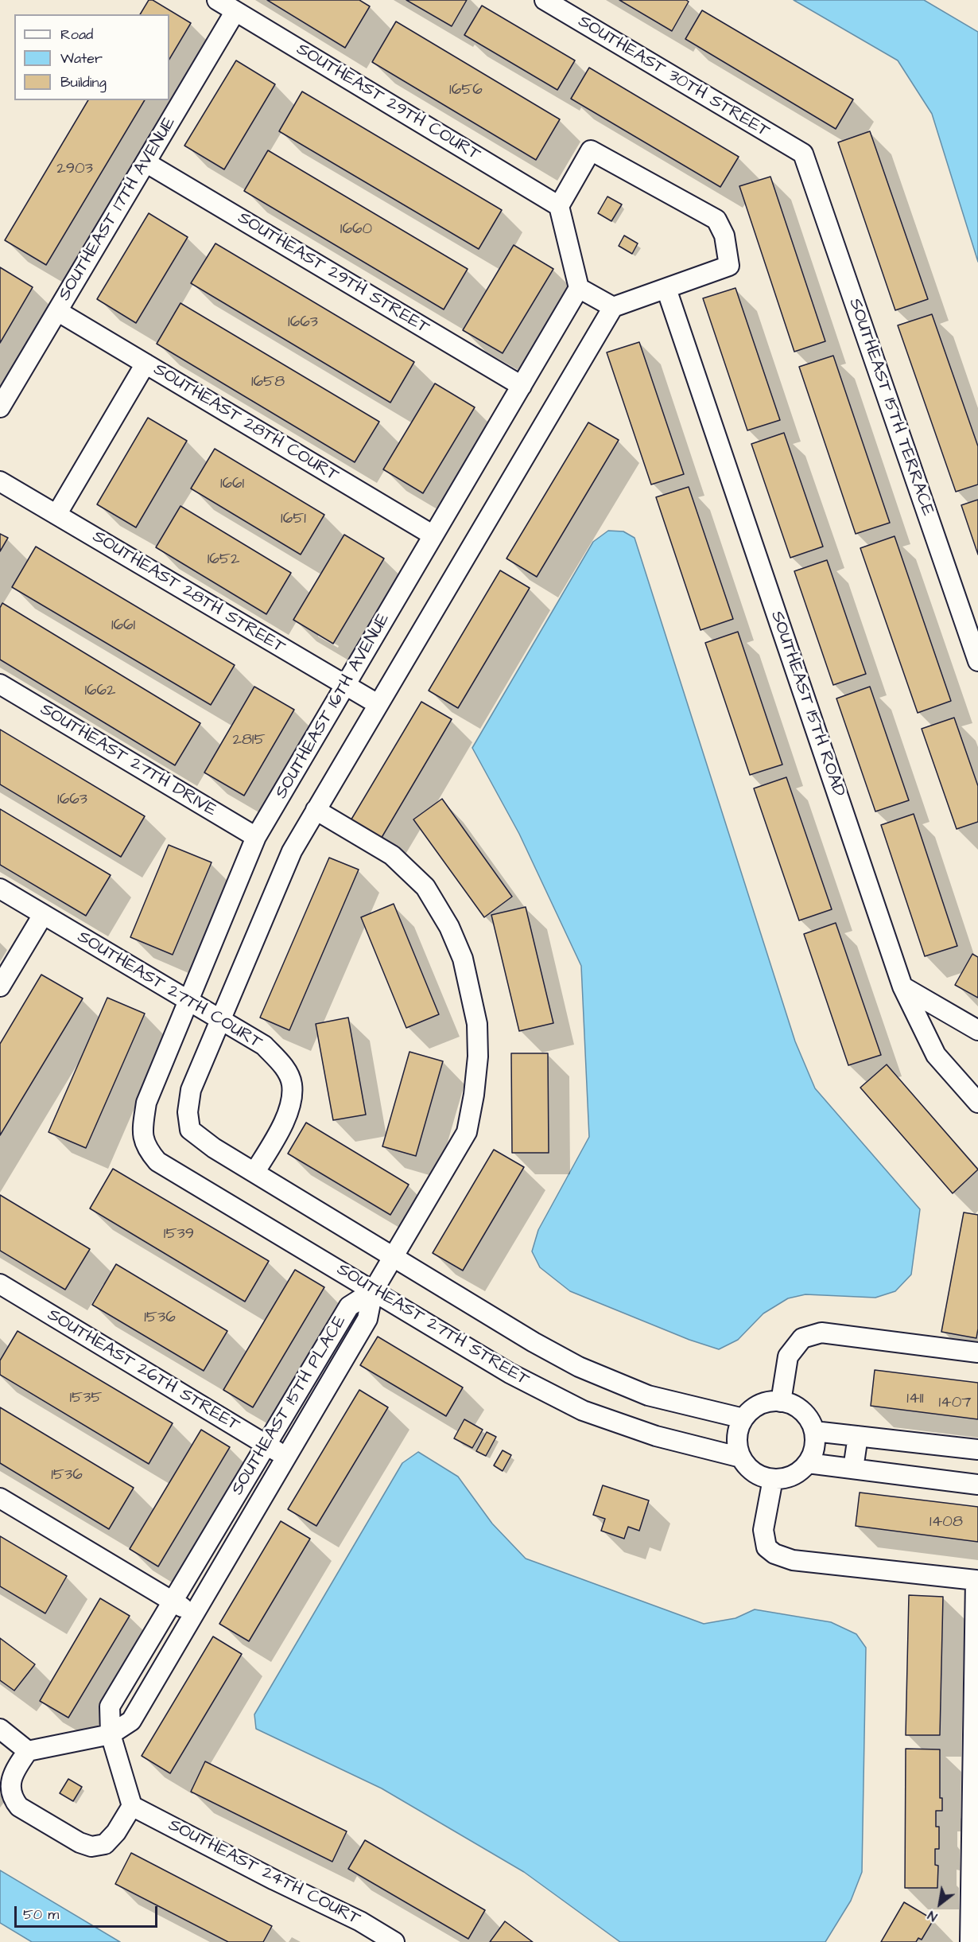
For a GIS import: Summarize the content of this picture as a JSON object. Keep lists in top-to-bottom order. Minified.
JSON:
{"streets":{"street":["SOUTHEAST 30TH STREET","SOUTHEAST 29TH COURT","SOUTHEAST 17TH AVENUE","SOUTHEAST 29TH STREET","SOUTHEAST 15TH TERRACE","SOUTHEAST 28TH COURT","SOUTHEAST 28TH STREET","SOUTHEAST 15TH ROAD","SOUTHEAST 16TH AVENUE","SOUTHEAST 27TH DRIVE","SOUTHEAST 27TH COURT","SOUTHEAST 27TH STREET","SOUTHEAST 26TH STREET","SOUTHEAST 15TH PLACE","SOUTHEAST 24TH COURT"]},"crossings":[["SOUTHEAST 30TH STREET","SOUTHEAST 15TH TERRACE"],["SOUTHEAST 29TH COURT","SOUTHEAST 17TH AVENUE"],["SOUTHEAST 17TH AVENUE","SOUTHEAST 29TH STREET"],["SOUTHEAST 17TH AVENUE","SOUTHEAST 28TH COURT"],["SOUTHEAST 29TH STREET","SOUTHEAST 16TH AVENUE"],["SOUTHEAST 28TH COURT","SOUTHEAST 16TH AVENUE"],["SOUTHEAST 28TH STREET","SOUTHEAST 16TH AVENUE"],["SOUTHEAST 16TH AVENUE","SOUTHEAST 27TH DRIVE"],["SOUTHEAST 16TH AVENUE","SOUTHEAST 27TH COURT"],["SOUTHEAST 16TH AVENUE","SOUTHEAST 27TH STREET"],["SOUTHEAST 27TH STREET","SOUTHEAST 15TH PLACE"],["SOUTHEAST 26TH STREET","SOUTHEAST 15TH PLACE"],["SOUTHEAST 15TH PLACE","SOUTHEAST 24TH COURT"]],"house_numbers":["1656","2903","1660","1663","1658","1661","1651","1652","1661","1662","2815","1663","1539","1536","1535","1411","1407","1536","1408"],"legend":["Road","Water","Building"],"scale_bar":"50 m","north":"bottom left"}
